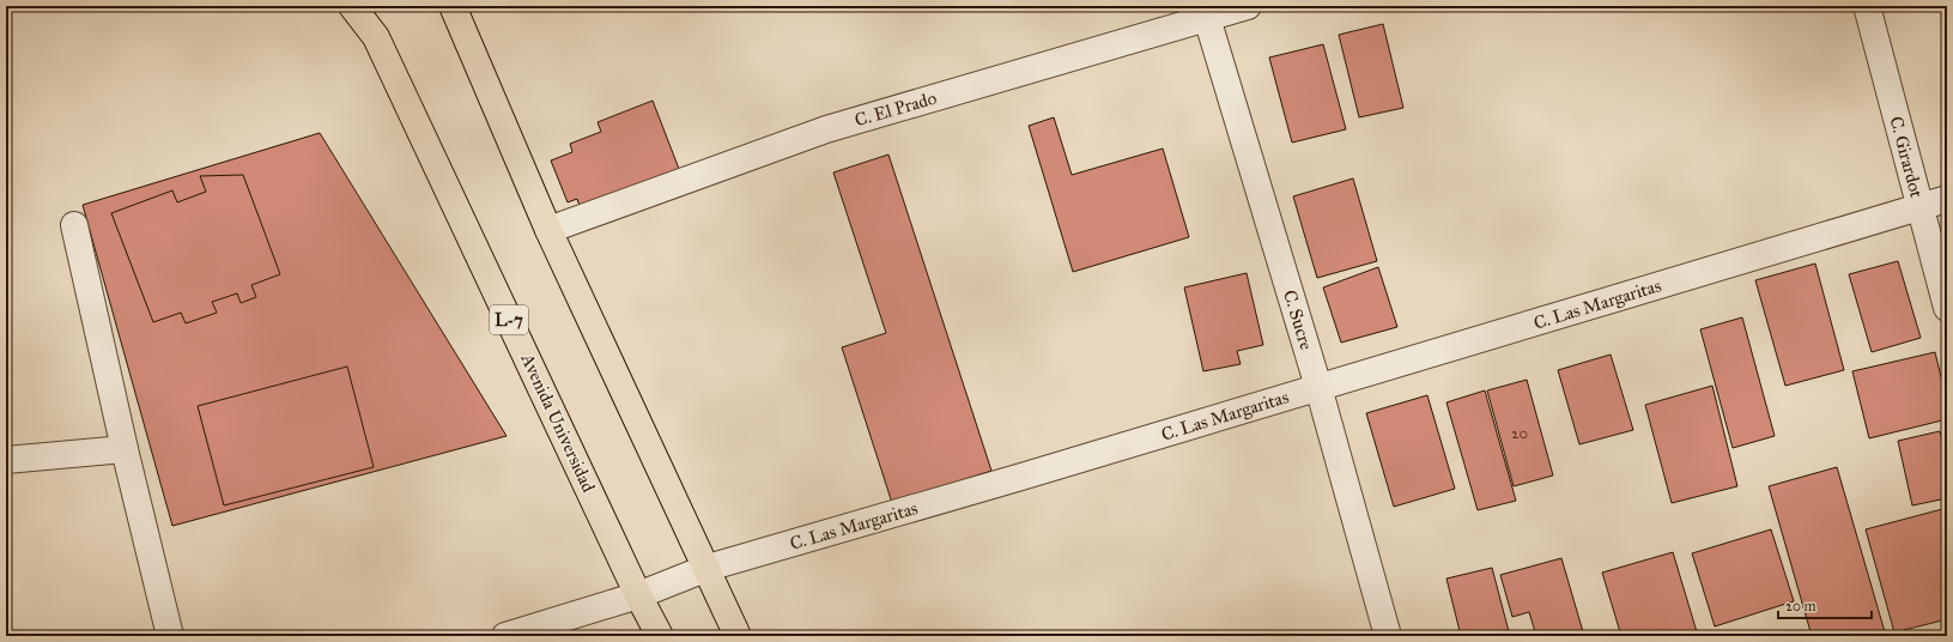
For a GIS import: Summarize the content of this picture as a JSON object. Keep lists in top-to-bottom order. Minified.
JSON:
{"streets":{"main road":["L-7","Avenida Universidad"],"street":["C. El Prado","C. Girardot","C. Las Margaritas","C. Sucre"]},"crossings":[["C. El Prado","C. Sucre"],["C. Girardot","C. Las Margaritas"],["C. Las Margaritas","C. Sucre"],["C. Las Margaritas","Avenida Universidad"]],"house_numbers":["20"],"scale_bar":"20 m"}
